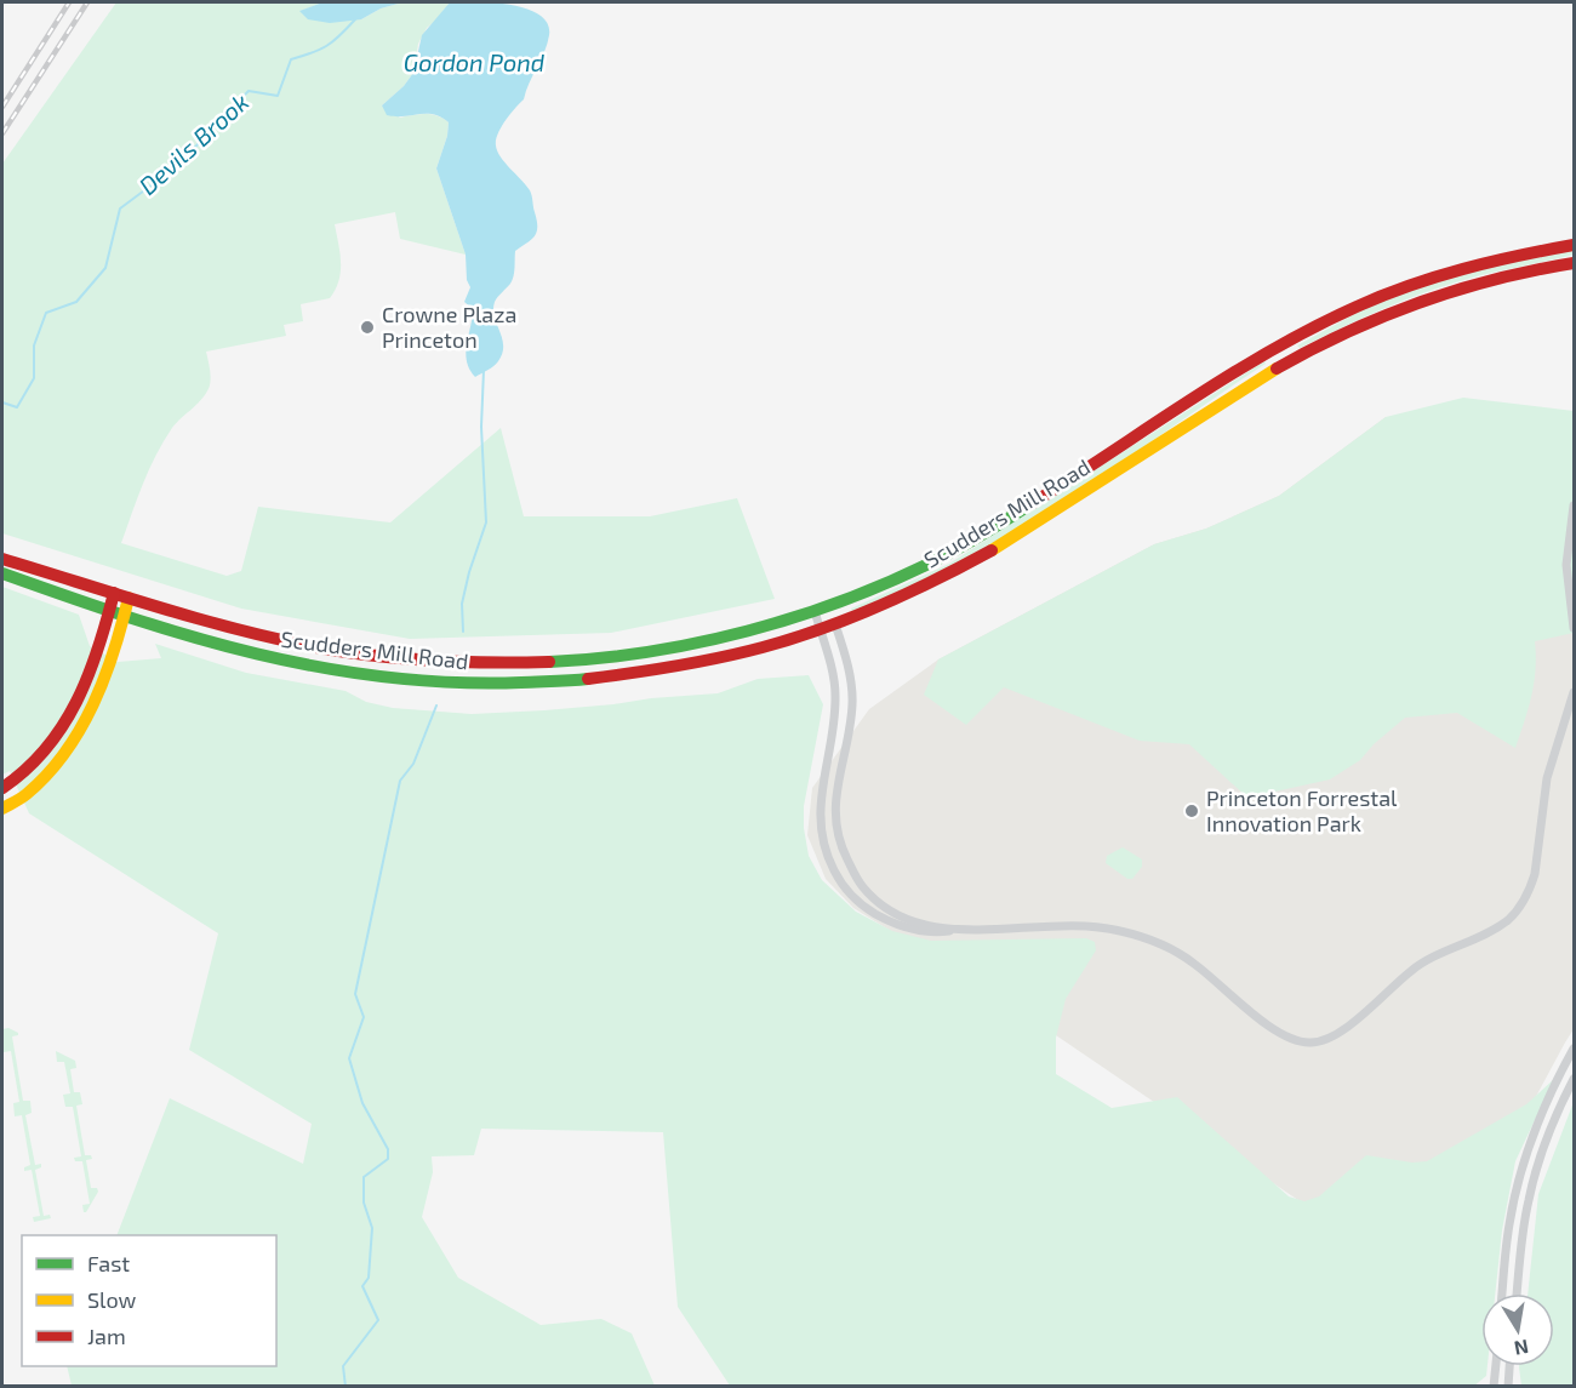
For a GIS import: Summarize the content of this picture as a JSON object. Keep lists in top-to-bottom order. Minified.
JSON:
{"streets":{"main road":["Scudders Mill Road"]},"water":["Gordon Pond","Devils Brook"],"places":["Crowne Plaza Princeton","Princeton Forrestal Innovation Park"],"legend":["Fast","Slow","Jam"],"north":"bottom"}
